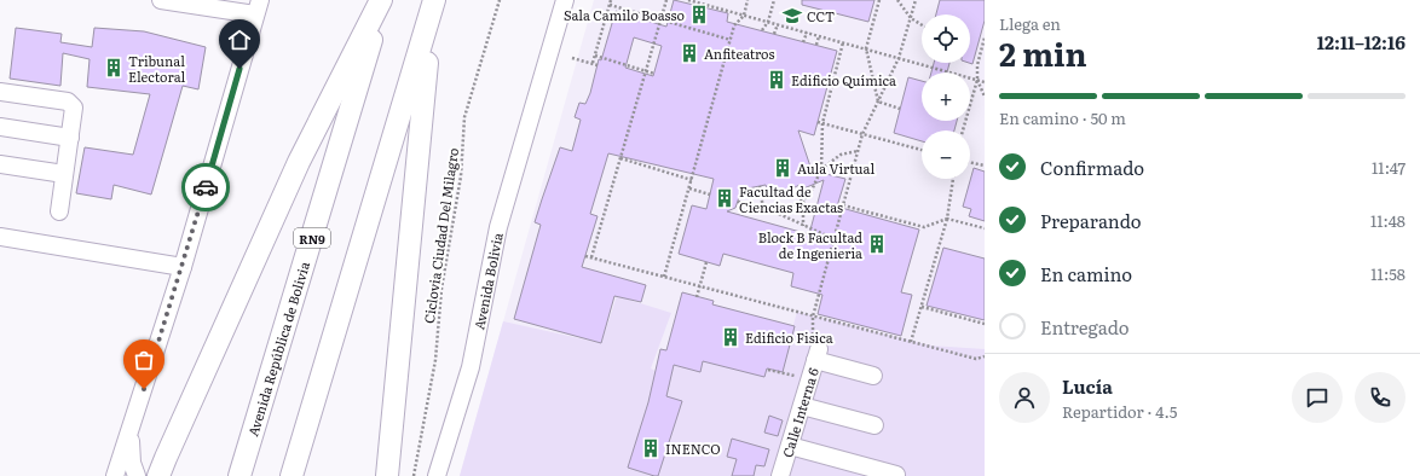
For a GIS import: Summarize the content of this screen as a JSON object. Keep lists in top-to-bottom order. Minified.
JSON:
{"streets":{"main road":["RN9","Avenida República de Bolivia"],"street":["Avenida Bolivia","Calle Interna 6"],"path":["Ciclovia Ciudad Del Milagro"]},"places":{"building":["Sala Camilo Boasso","Anfiteatros","Tribunal Electoral","Edificio Química","Aula Virtual","Facultad de Ciencias Exactas","Block B Facultad de Ingenieria","Edificio Fisica","INENCO"],"school or university":["CCT"]},"page":{"heading":["2 min","Llega en","12:11–12:16"],"panel":["Lucía","Repartidor · 4.5"],"map_buttons":["+","−"],"bar":"En camino · 50 m","list":[["Confirmado","11:47"],["Preparando","11:48"],["En camino","11:58"],"Entregado"]}}
